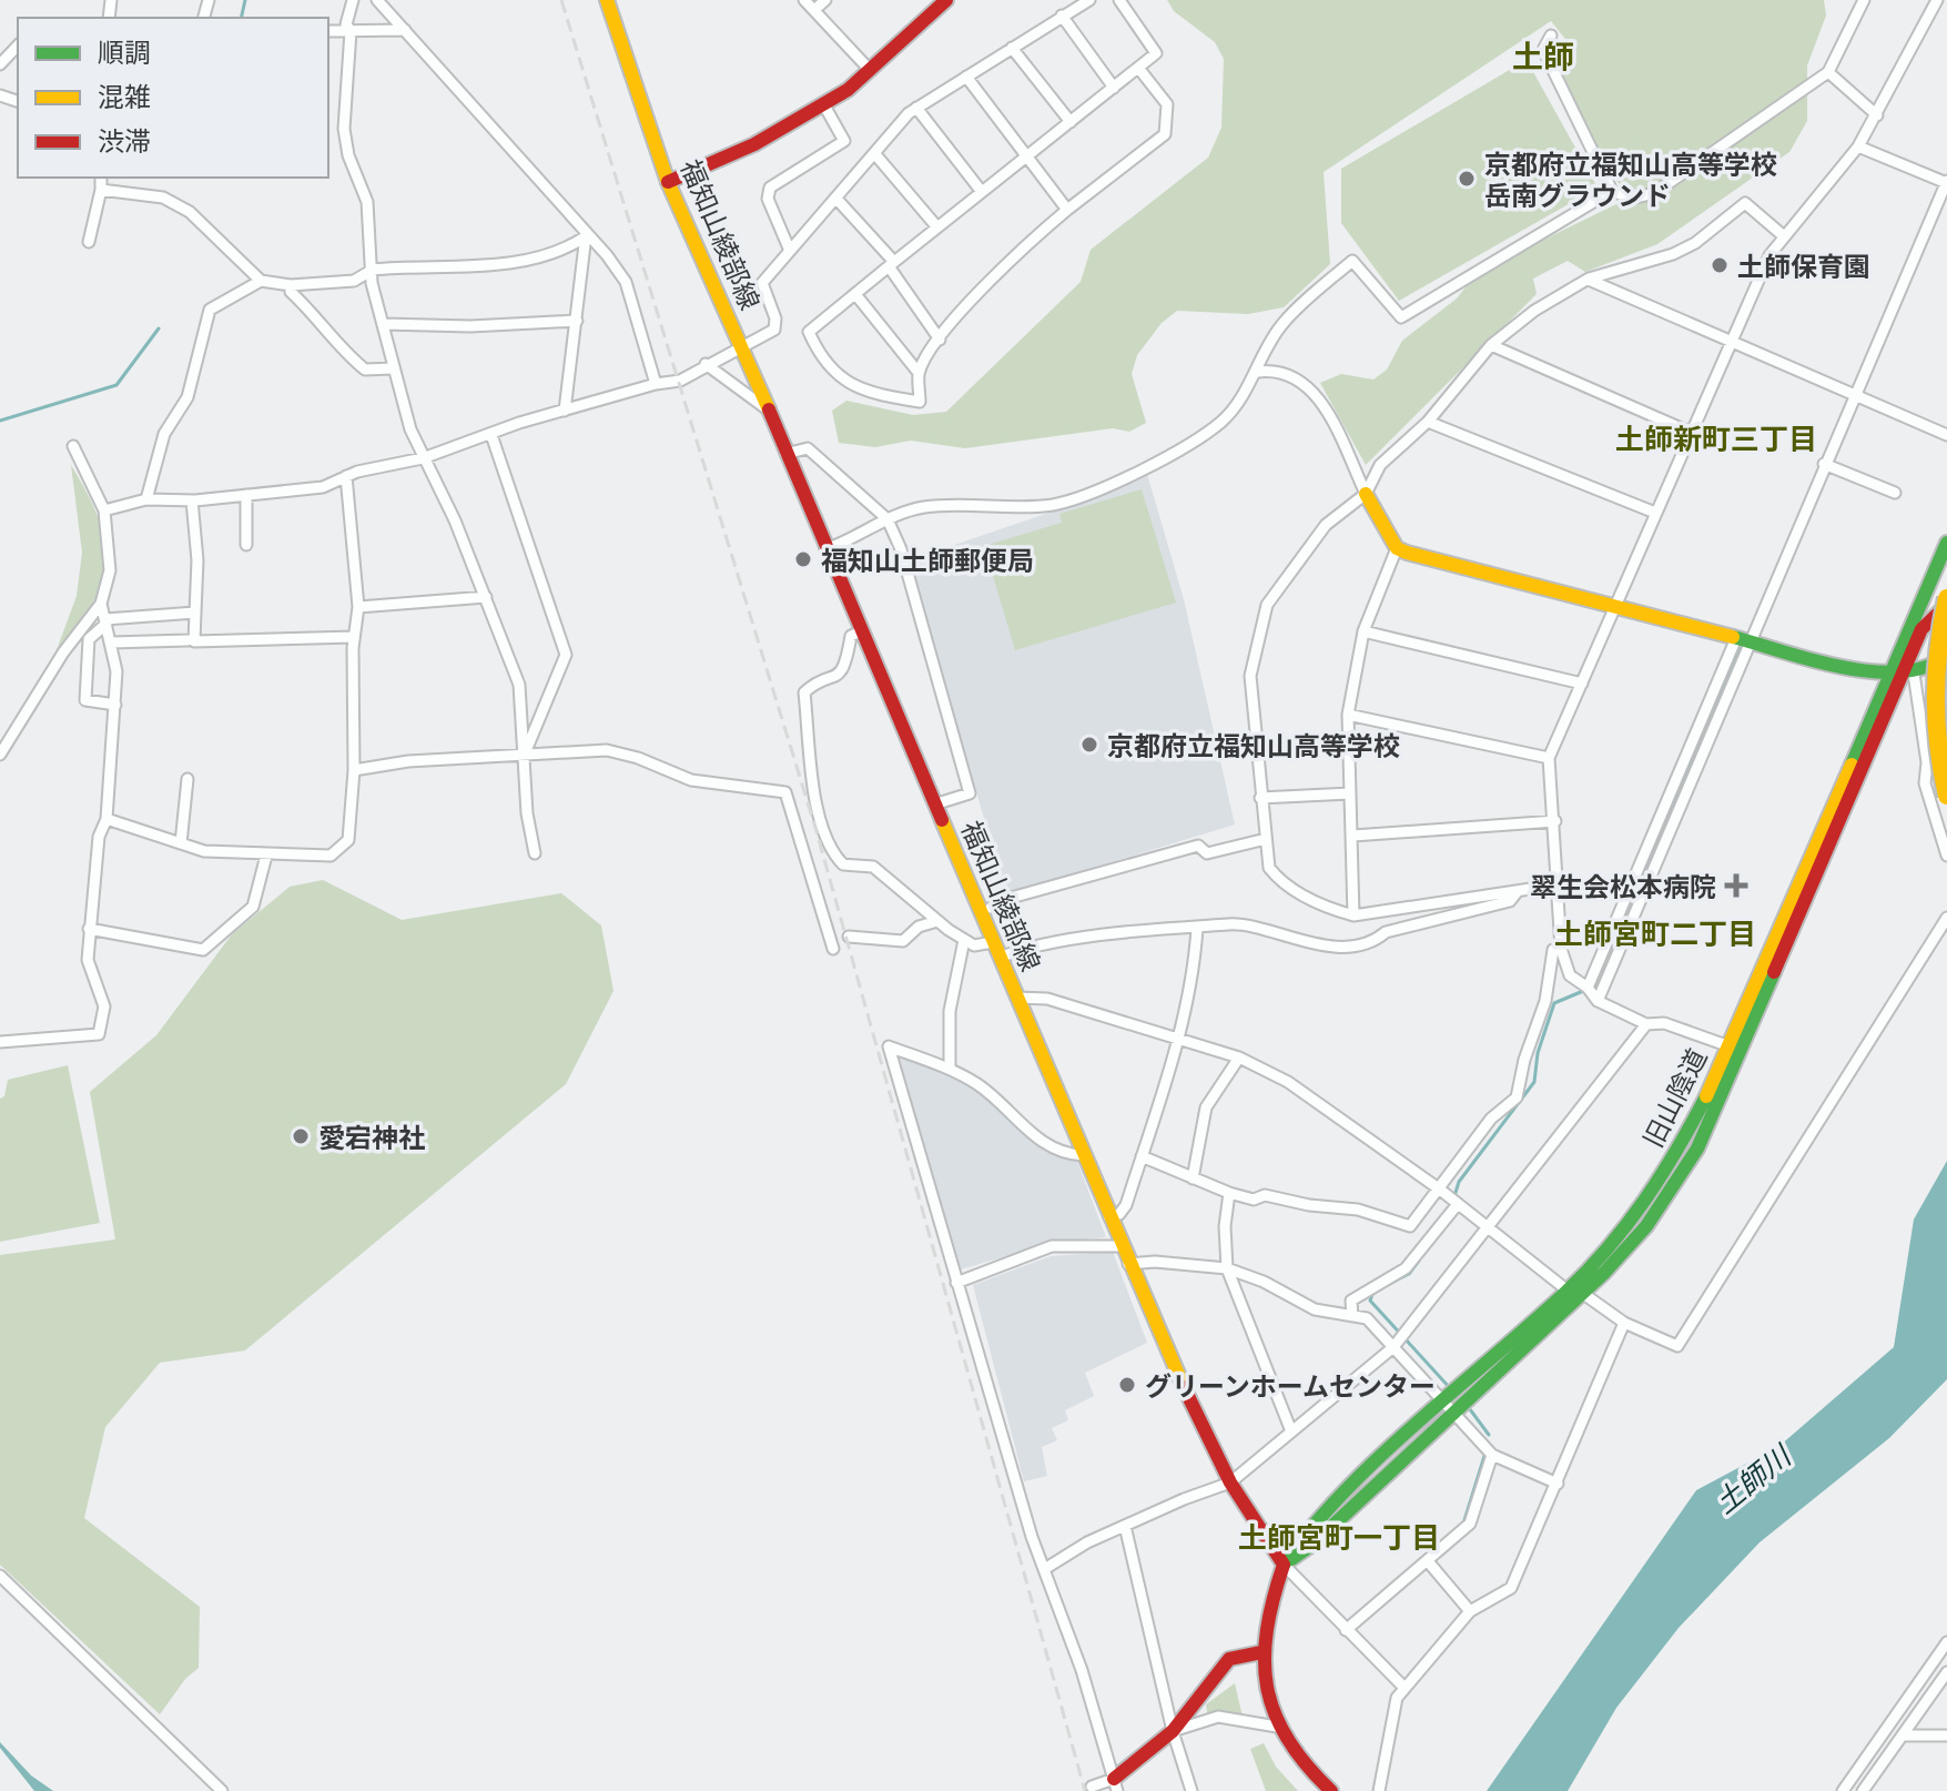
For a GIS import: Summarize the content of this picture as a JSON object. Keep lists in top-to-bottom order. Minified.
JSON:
{"streets":{"main road":["福知山綾部線","旧山陰道"]},"districts":["土師","土師新町三丁目","土師宮町二丁目","土師宮町一丁目"],"water":["土師川"],"places":{"other":["京都府立福知山高等学校 岳南グラウンド","土師保育園","福知山土師郵便局","京都府立福知山高等学校","愛宕神社","グリーンホームセンター"],"health":["翠生会松本病院"]},"legend":["順調","混雑","渋滞"]}
